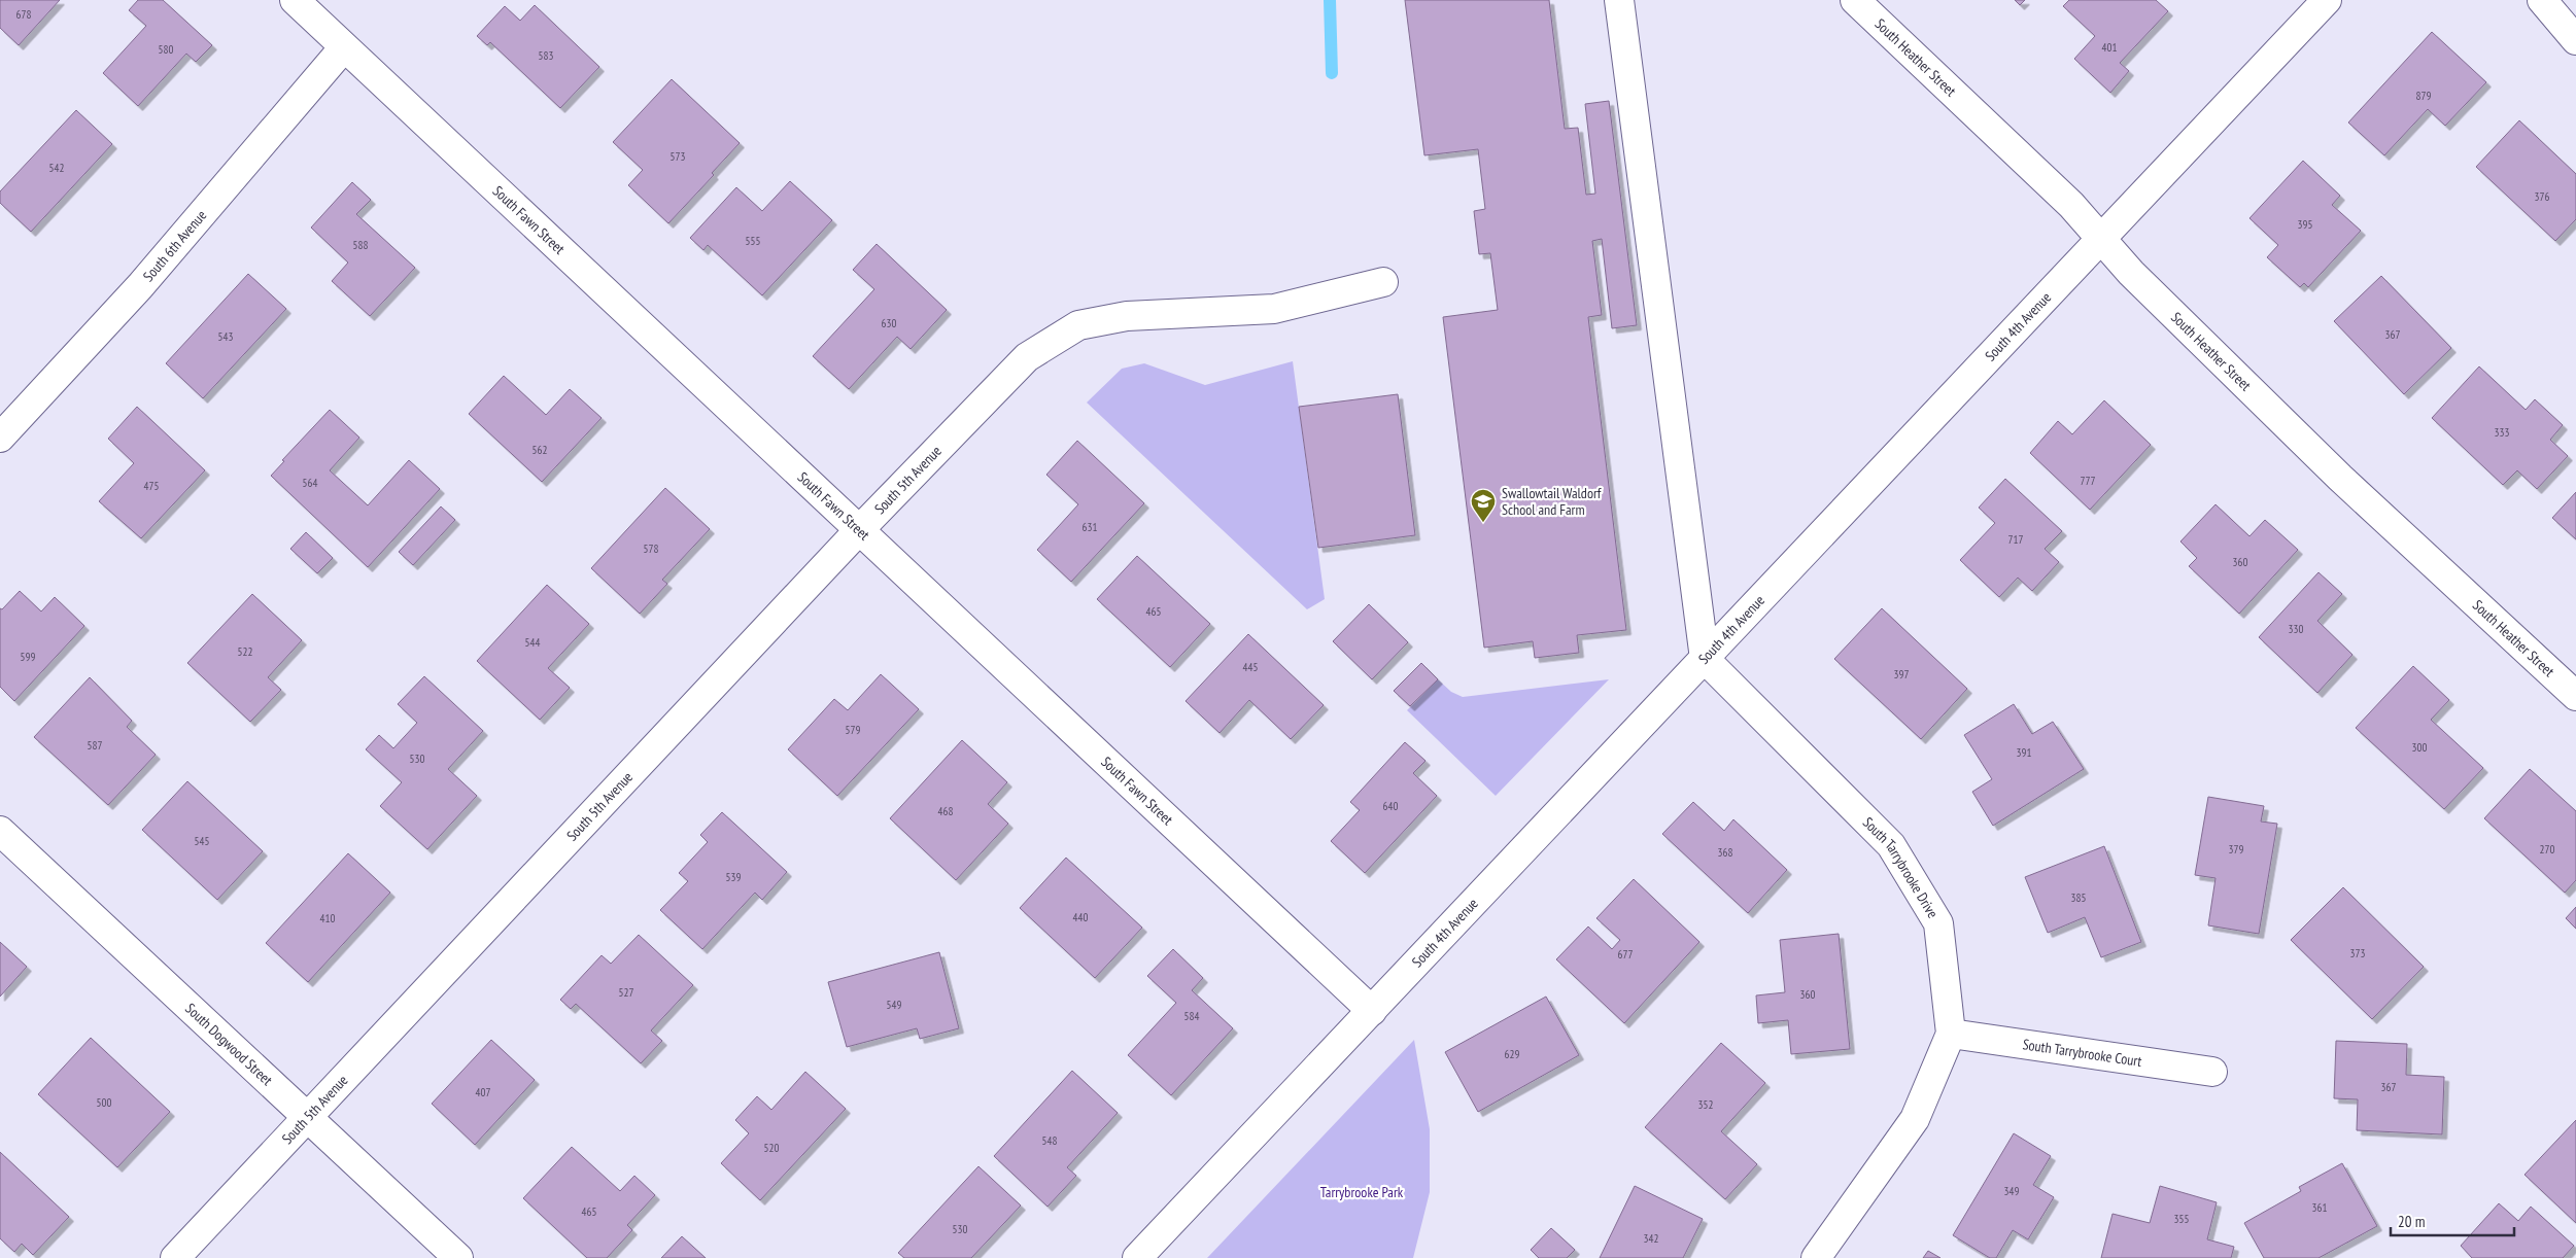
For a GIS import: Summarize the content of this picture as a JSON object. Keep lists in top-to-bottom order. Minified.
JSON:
{"streets":{"street":["South Heather Street","South Fawn Street","South 6th Avenue","South 4th Avenue","South 5th Avenue","South Tarrybrooke Drive","South Dogwood Street","South Tarrybrooke Court"]},"crossings":[["South Heather Street","South 4th Avenue"],["South Fawn Street","South 6th Avenue"],["South Fawn Street","South 4th Avenue"],["South Fawn Street","South 5th Avenue"],["South 4th Avenue","South Tarrybrooke Drive"],["South 5th Avenue","South Dogwood Street"],["South Tarrybrooke Drive","South Tarrybrooke Court"]],"parks":["Tarrybrooke Park"],"places":{"school or university":["Swallowtail Waldorf School and Farm"]},"house_numbers":["678","401","580","583","879","573","542","376","395","555","588","630","367","543","333","562","777","564","475","631","717","578","360","465","330","544","522","599","445","397","579","587","300","391","530","640","468","545","379","270","368","539","385","440","410","373","677","527","360","549","584","629","367","407","500","352","548","520","349","361","465","355","530","342"],"scale_bar":"20 m"}
